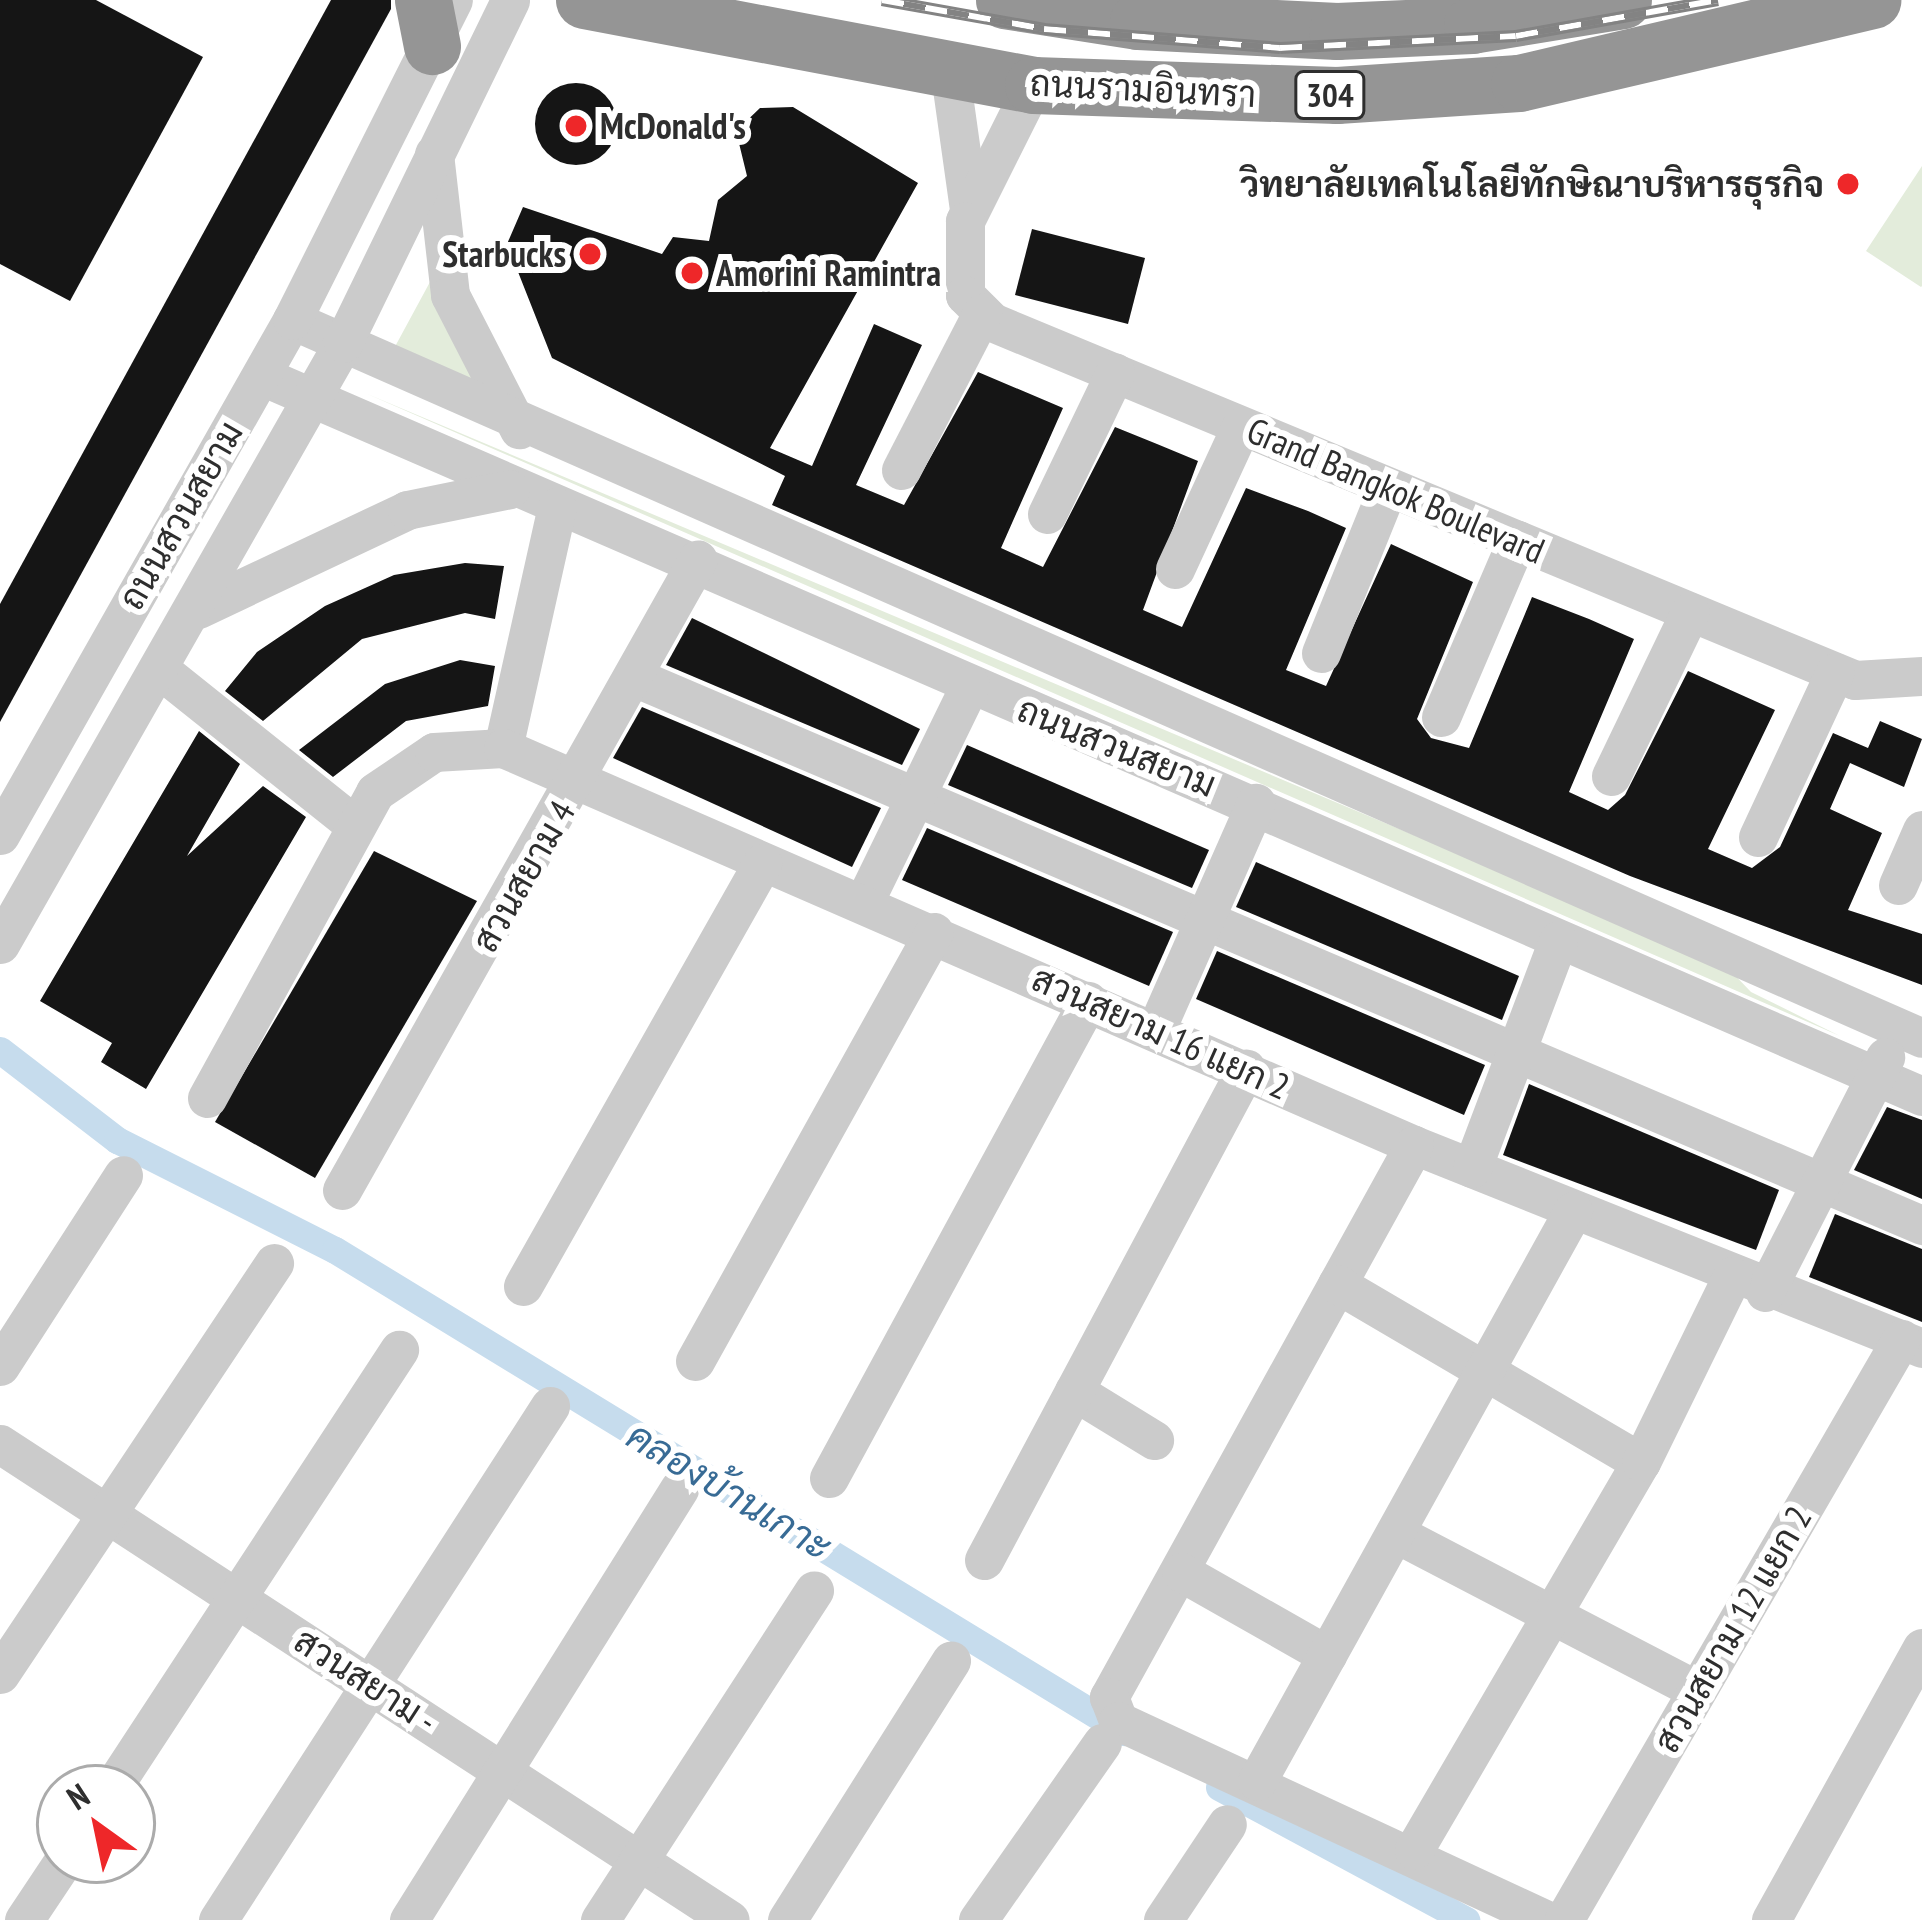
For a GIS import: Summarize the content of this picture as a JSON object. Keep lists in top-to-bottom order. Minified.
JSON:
{"streets":{"highway":["ถนนรามอินทรา","304"],"street":["Grand Bangkok Boulevard","ถนนสวนสยาม","สวนสยาม 4","สวนสยาม 16 แยก 2","สวนสยาม 12 แยก 2","สวนสยาม -"]},"crossings":[["ถนนสวนสยาม","สวนสยาม 4"],["สวนสยาม 4","สวนสยาม 16 แยก 2"],["สวนสยาม 16 แยก 2","สวนสยาม 12 แยก 2"]],"water":["คลองบ้านเกาะ"],"places":["McDonald's","วิทยาลัยเทคโนโลยีทักษิณาบริหารธุรกิจ","Starbucks","Amorini Ramintra"],"north":"top left"}
